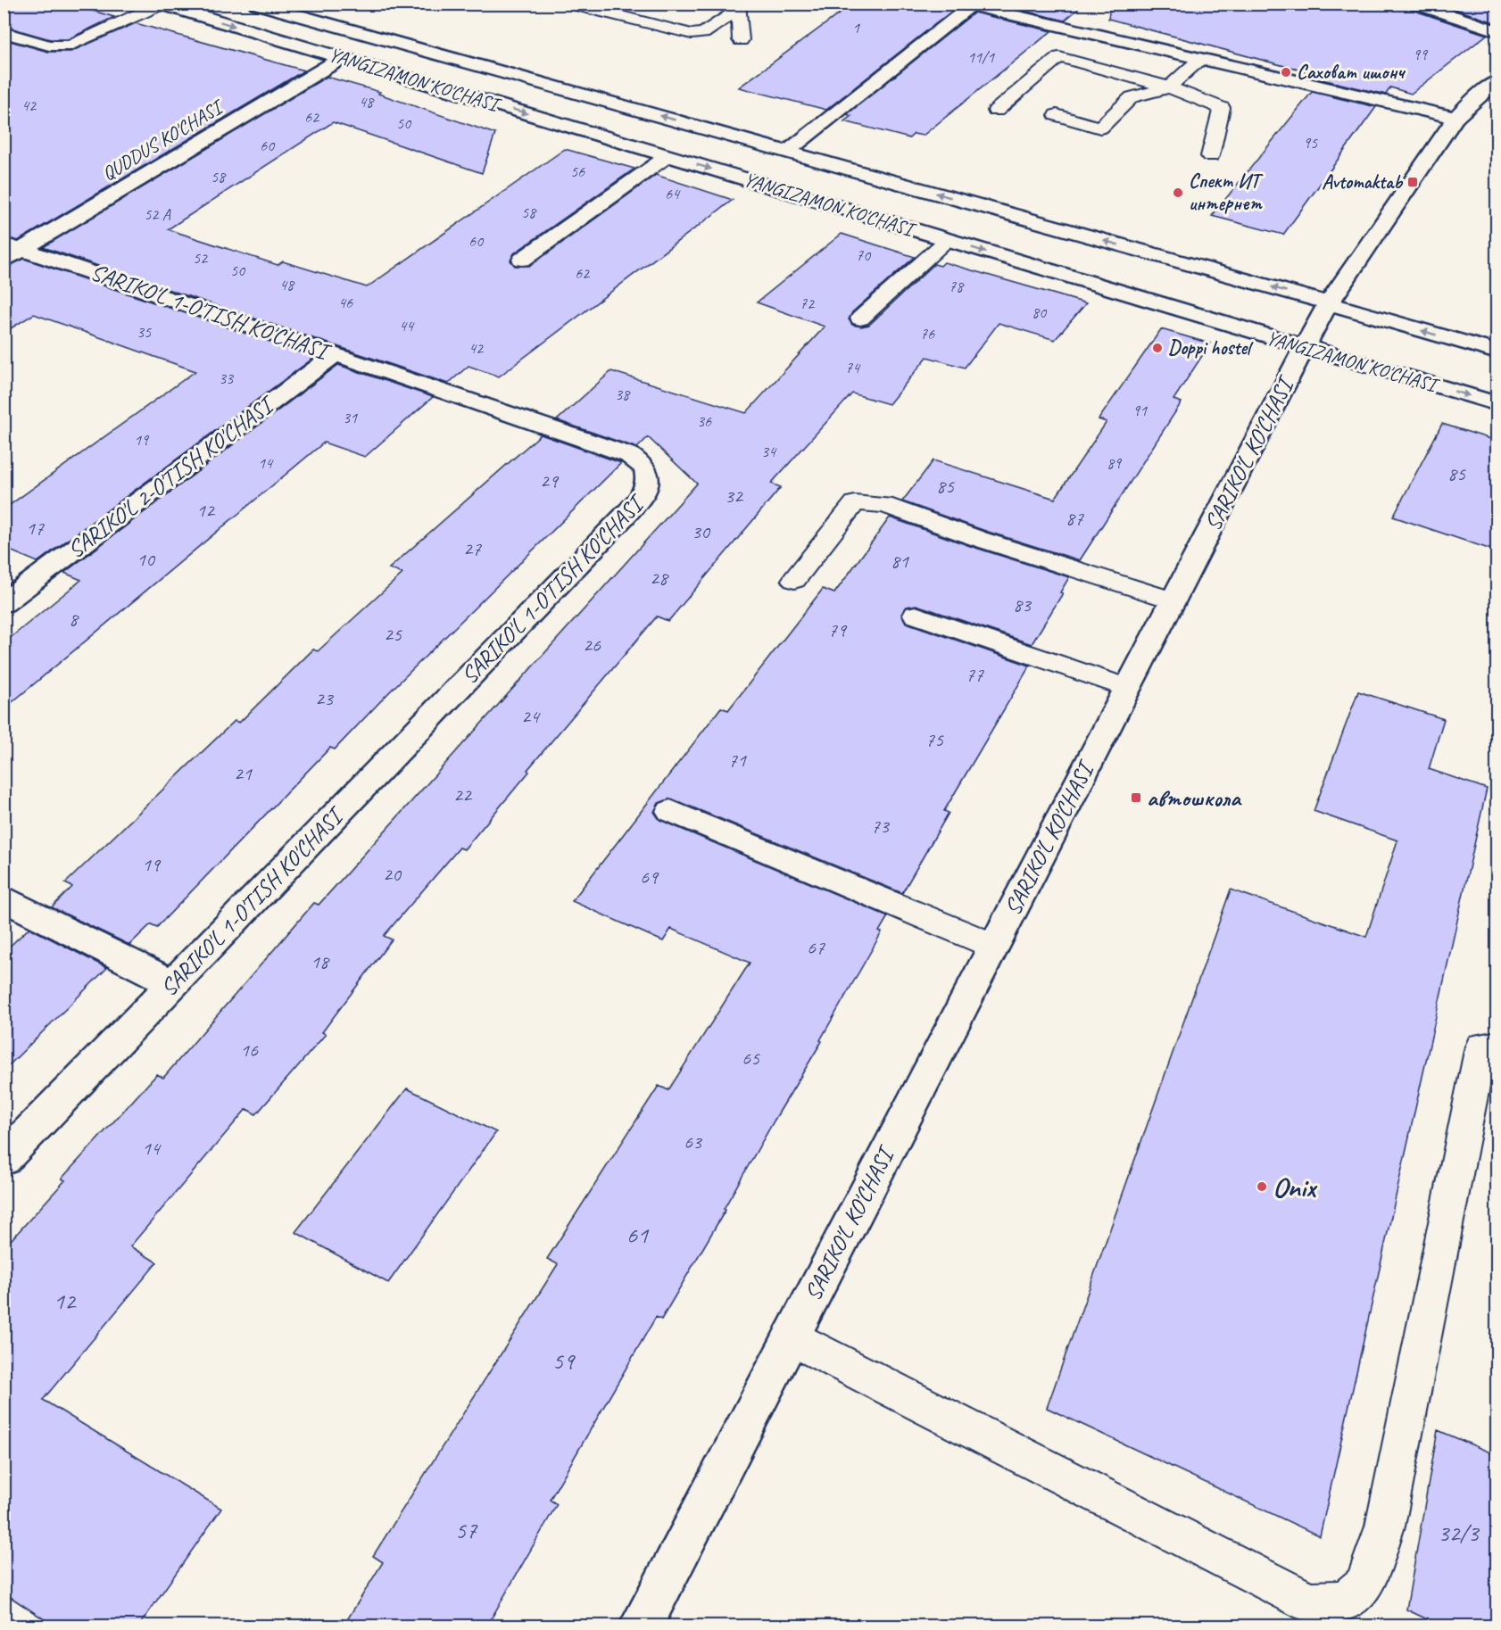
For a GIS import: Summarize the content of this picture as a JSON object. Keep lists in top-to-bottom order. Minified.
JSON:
{"streets":{"main road":["YANGIZAMON KO'CHASI","QUDDUS KO'CHASI","SARIKO'L 1-O'TISH KO'CHASI","SARIKO'L KO'CHASI","SARIKO'L 2-O'TISH KO'CHASI"]},"crossings":[["YANGIZAMON KO'CHASI","QUDDUS KO'CHASI"],["YANGIZAMON KO'CHASI","SARIKO'L KO'CHASI"],["QUDDUS KO'CHASI","SARIKO'L 1-O'TISH KO'CHASI"],["SARIKO'L 1-O'TISH KO'CHASI","SARIKO'L 2-O'TISH KO'CHASI"]],"places":{"other":["Саховат ишонч","Спект ИТ интернет","Doppi hostel","Onix"],"transit":["Avtomaktab","автошкола"]},"house_numbers":["1","99","11/1","48","42","62","50","95","60","56","58","64","58","52 A","60","70","52","50","62","48","78","46","72","80","44","35","76","42","74","33","38","91","31","36","19","34","14","89","85","29","85","32","12","87","17","30","27","10","81","28","83","8","79","25","26","77","23","24","75","71","21","22","73","19","20","69","67","18","16","65","63","14","61","12","59","57","32/3"]}
